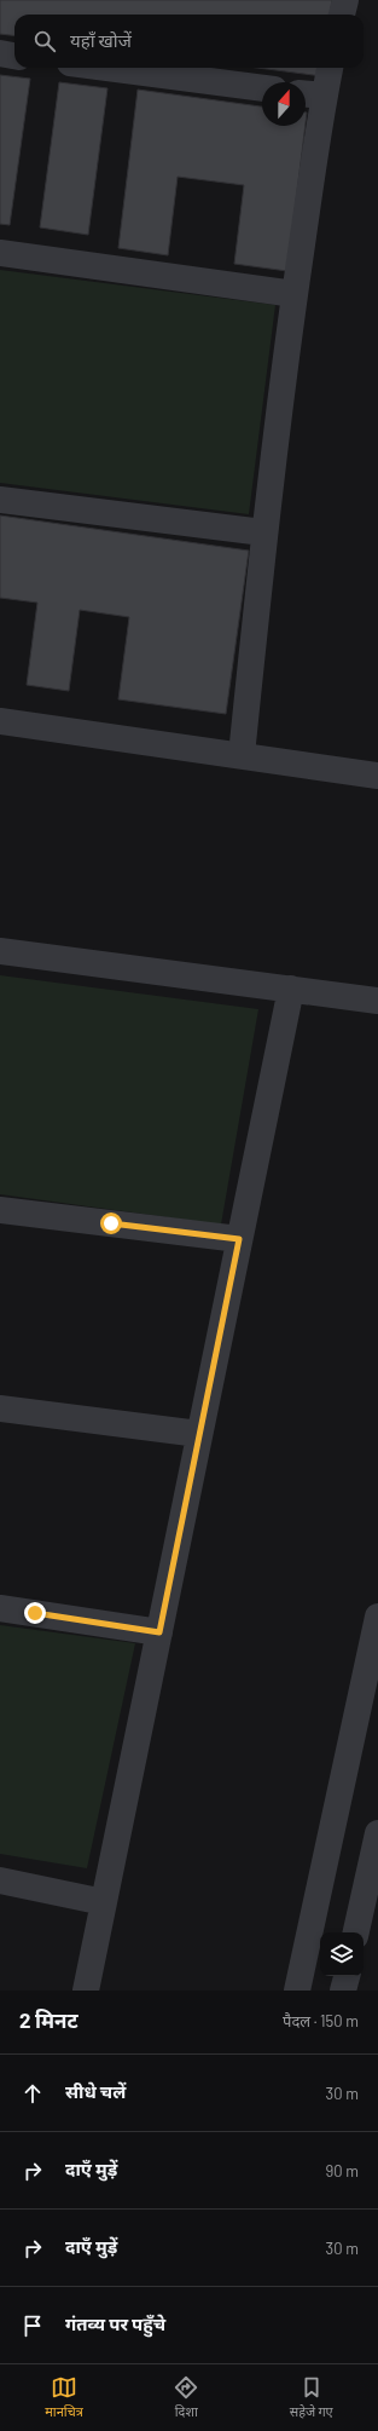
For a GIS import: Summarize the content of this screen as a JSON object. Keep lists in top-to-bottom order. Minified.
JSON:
{"north":"top","page":{"search":"यहाँ खोजें","heading":["2 मिनट","पैदल · 150 m"],"list":[["सीधे चलें","30 m"],["दाएँ मुड़ें","90 m"],["दाएँ मुड़ें","30 m"],"गंतव्य पर पहुँचे"],"nav":["मानचित्र","दिशा","सहेजे गए"]}}
